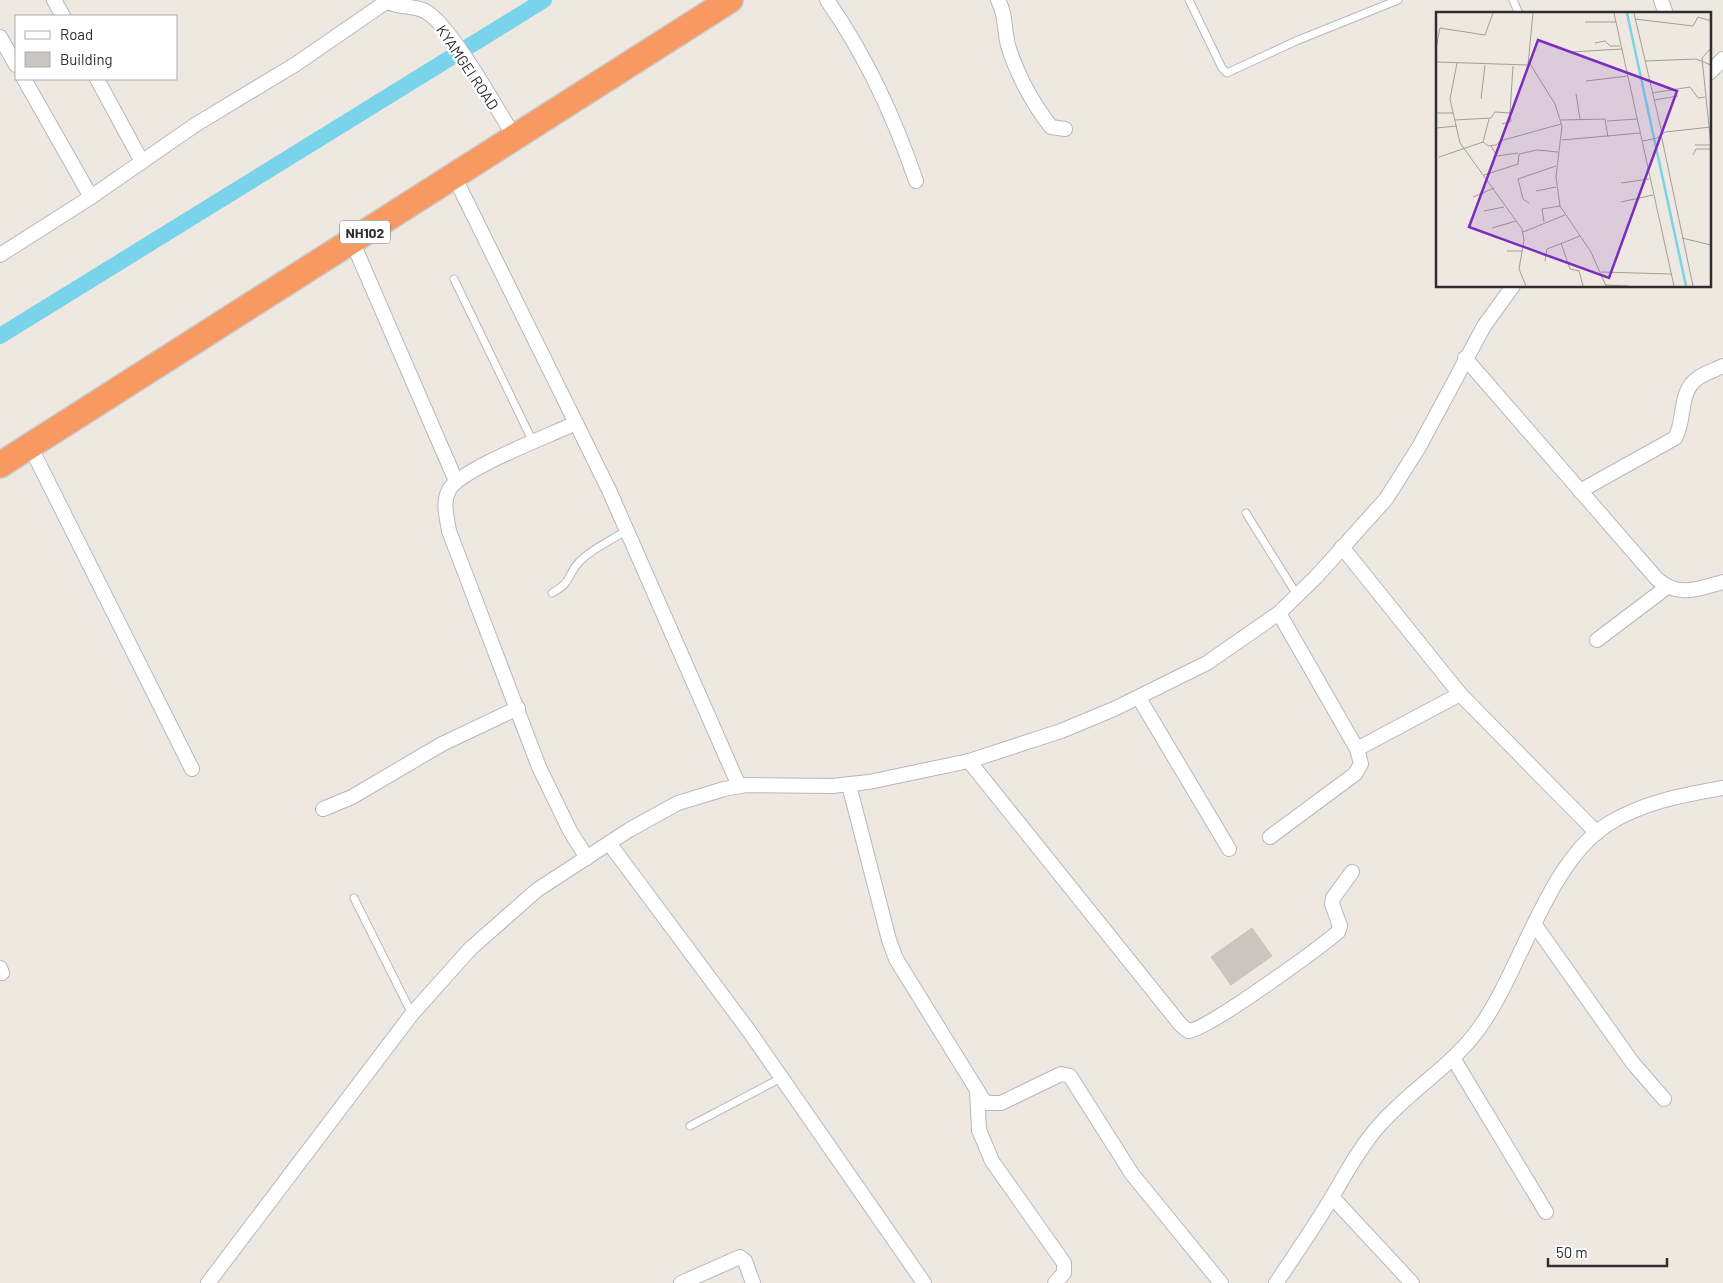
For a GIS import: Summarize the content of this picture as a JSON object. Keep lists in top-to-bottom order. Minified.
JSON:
{"streets":{"highway":["NH102"],"street":["KYAMGEI ROAD"]},"crossings":[["KYAMGEI ROAD","NH102"]],"legend":["Road","Building"],"scale_bar":"50 m"}
